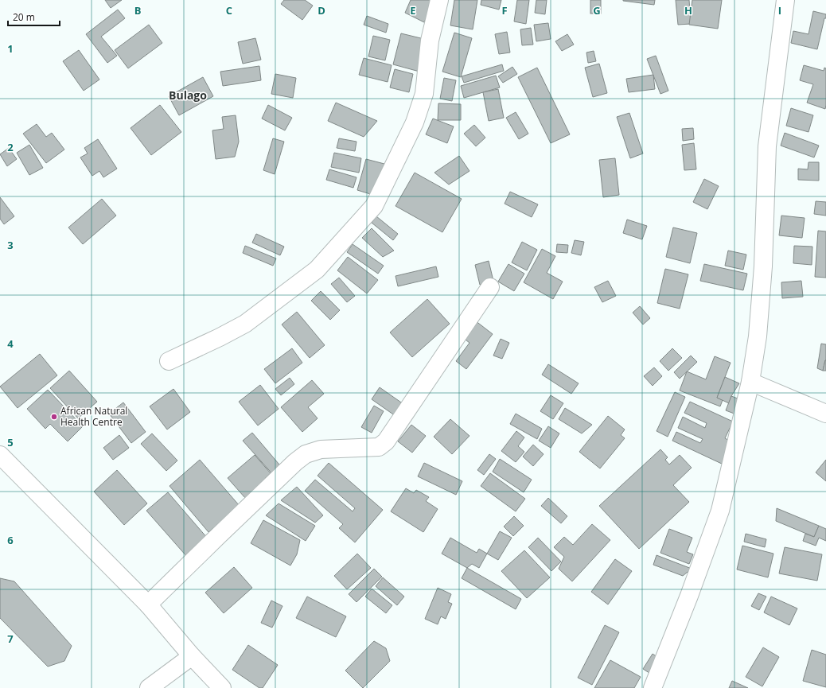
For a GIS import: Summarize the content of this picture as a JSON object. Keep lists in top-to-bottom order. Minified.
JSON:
{"districts":["Bulago"],"places":["African Natural Health Centre"],"scale_bar":"20 m","grid":{"columns":["B","C","D","E","F","G","H","I"],"rows":["1","2","3","4","5","6","7"]}}
